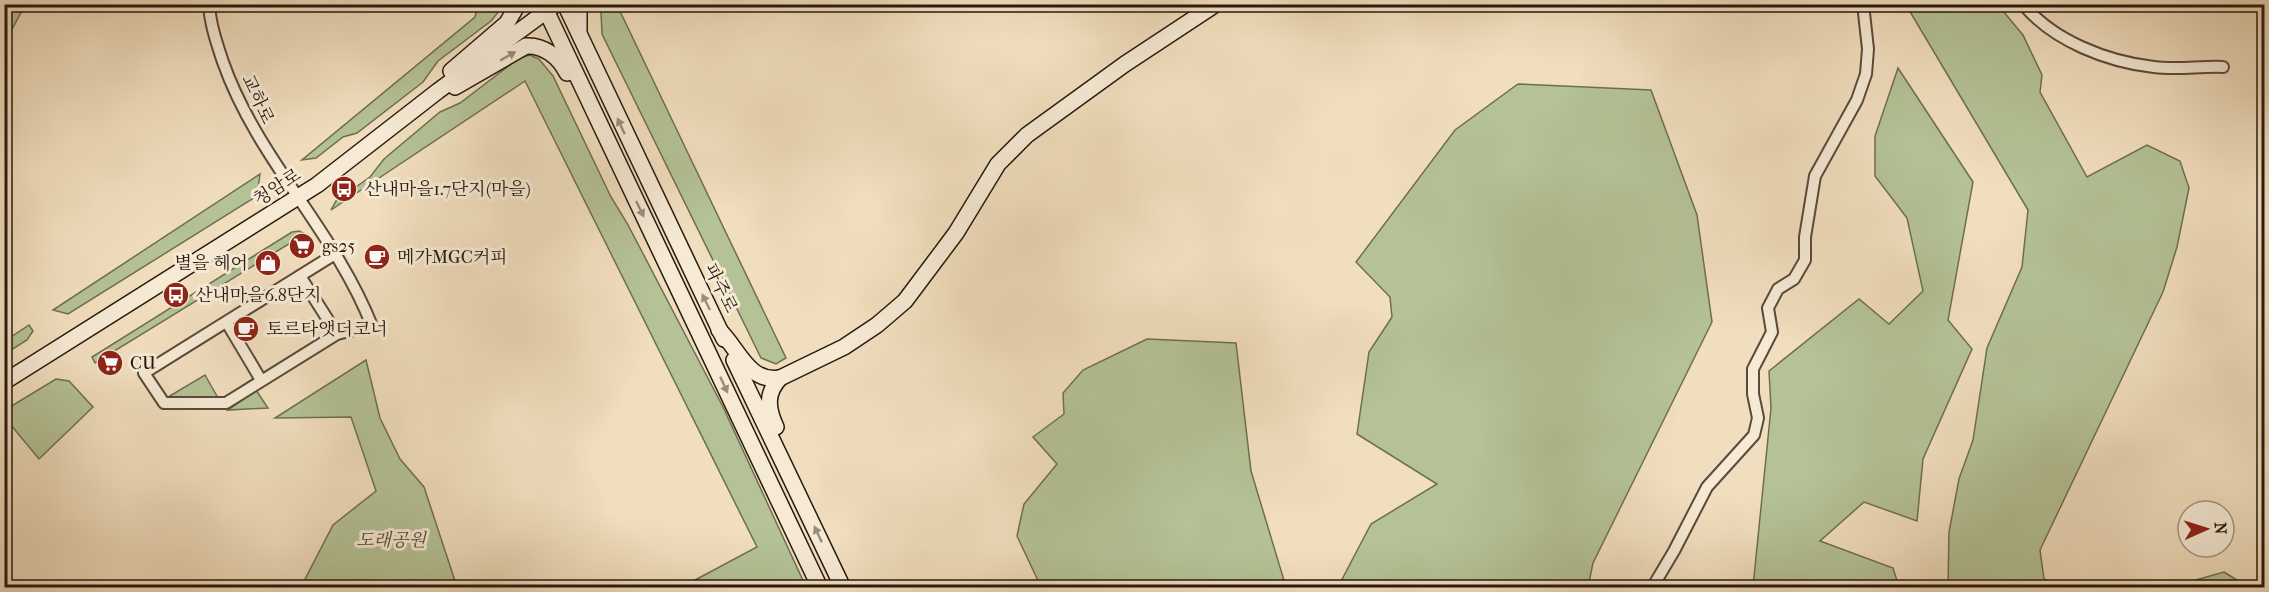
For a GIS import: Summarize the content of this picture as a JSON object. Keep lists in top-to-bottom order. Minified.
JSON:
{"streets":{"main road":["청암로","파주로"],"street":["교하로"]},"crossings":[["교하로","청암로"]],"parks":["도래공원"],"places":{"bus stop":["산내마을1.7단지(마을)","산내마을6.8단지"],"supermarket":["gs25","CU"],"cafe":["메가MGC커피","토르타앳더코너"],"shop":["별을 헤어"]},"north":"right"}
